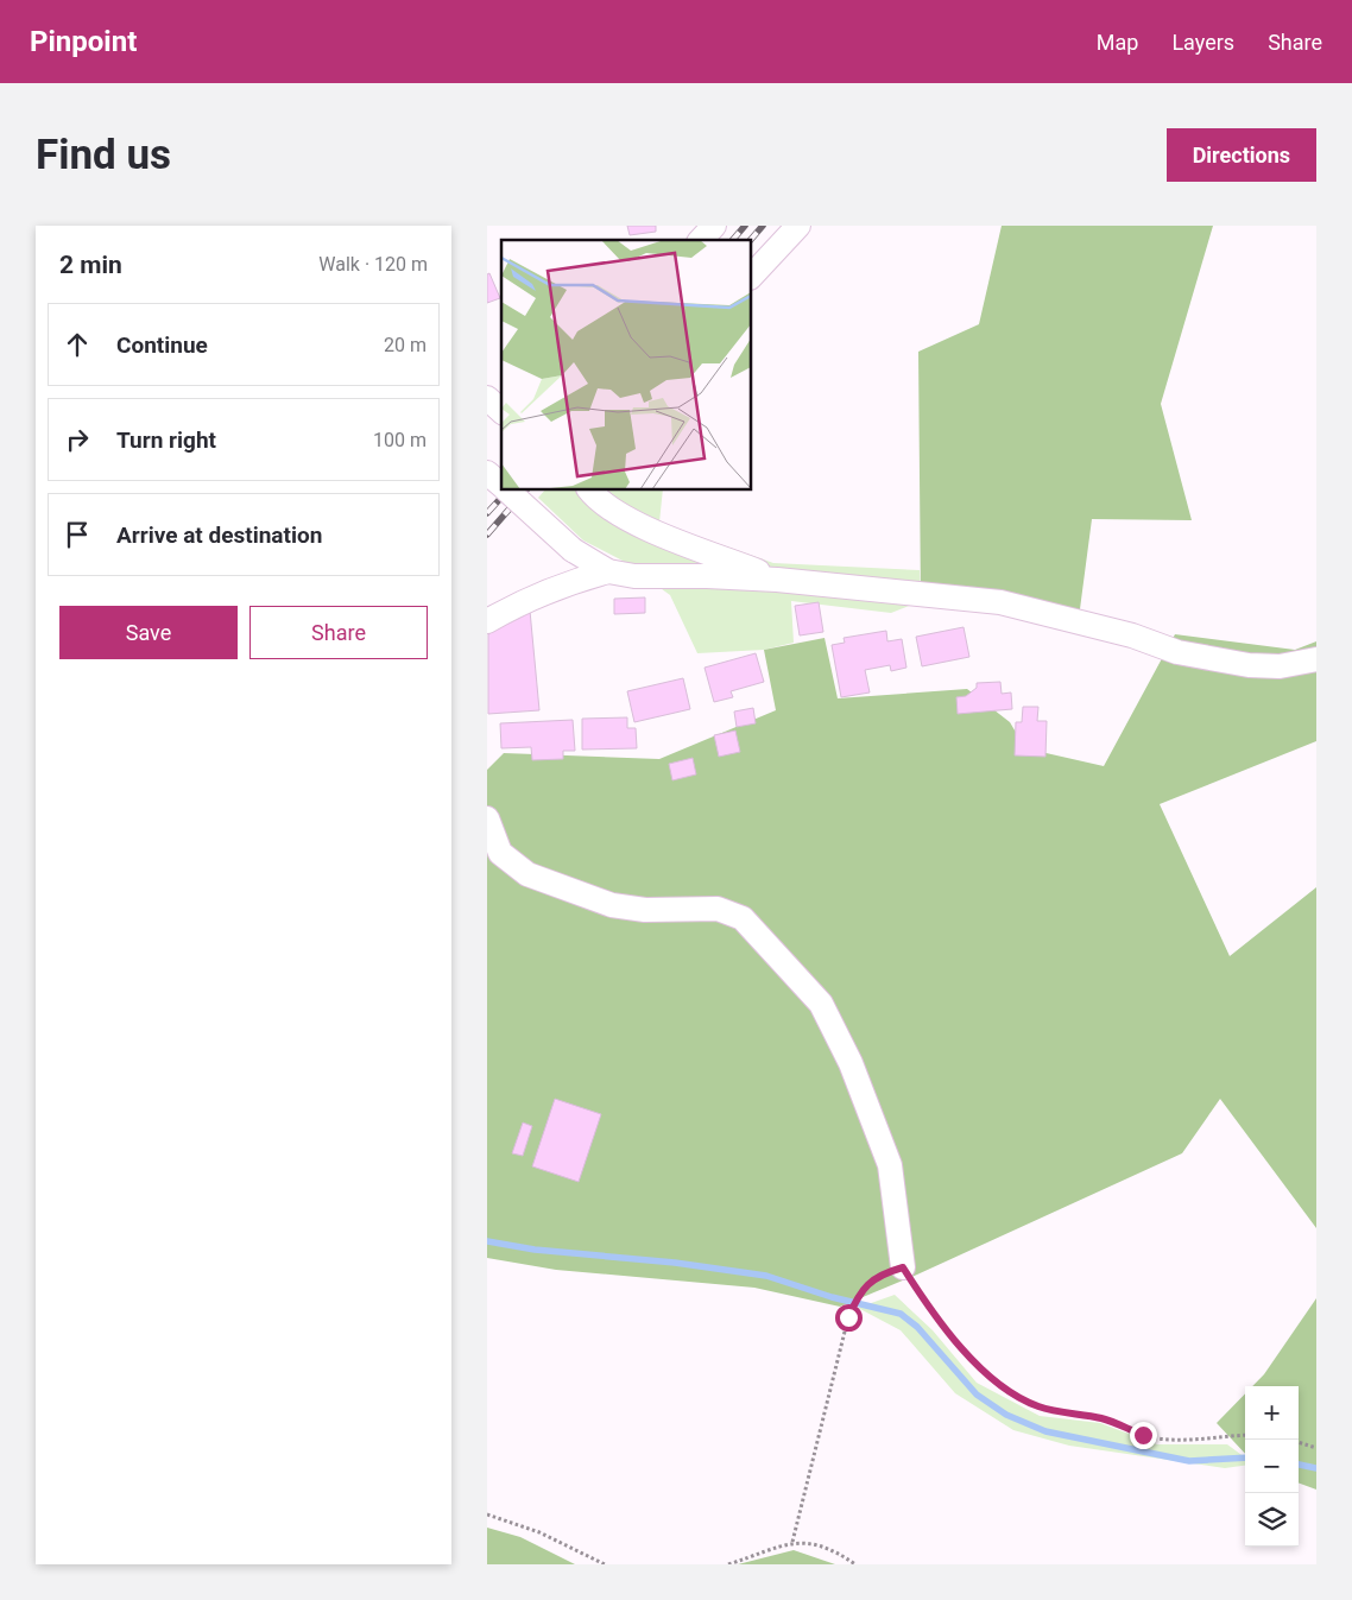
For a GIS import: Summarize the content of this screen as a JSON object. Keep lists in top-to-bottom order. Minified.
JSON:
{"page":{"header":"Pinpoint","nav":["Map","Layers","Share"],"buttons":["Directions",["Save","Share"]],"title":"Find us","heading":["2 min","Walk · 120 m"],"list":[["Continue","20 m"],["Turn right","100 m"],"Arrive at destination"],"map_buttons":["+","−"]}}
